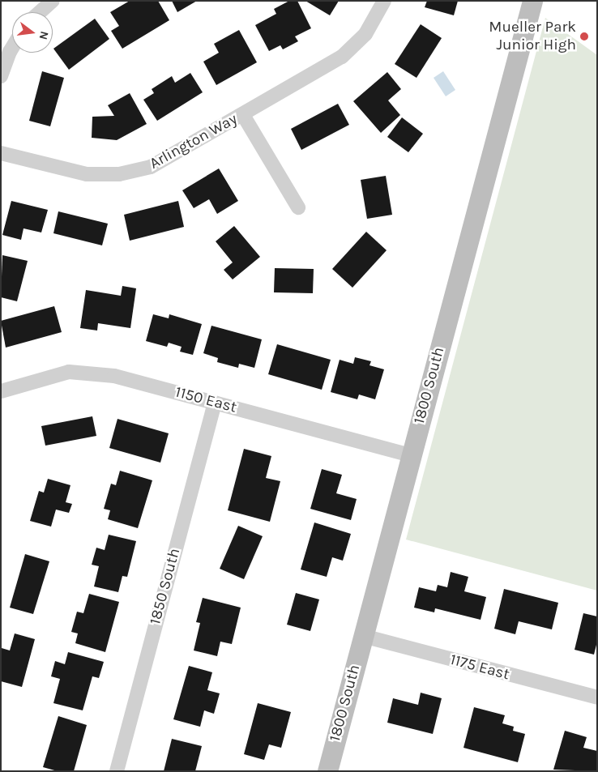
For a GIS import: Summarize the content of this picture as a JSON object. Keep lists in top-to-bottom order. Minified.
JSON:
{"streets":{"main road":["1800 South"],"street":["Arlington Way","1150 East","1850 South","1175 East"]},"crossings":[["1800 South","1150 East"],["1800 South","1175 East"],["1150 East","1850 South"]],"places":["Mueller Park Junior High"],"north":"right"}
